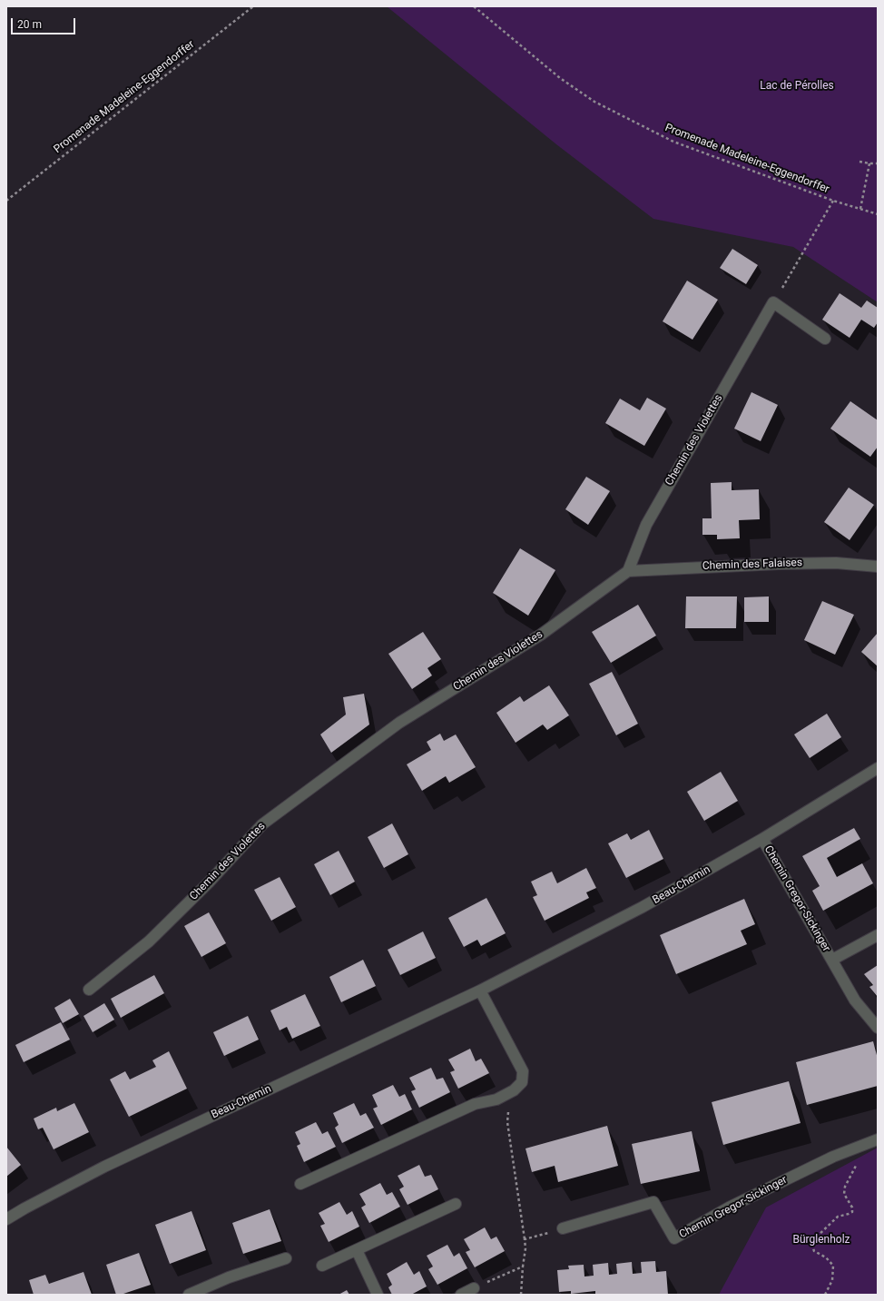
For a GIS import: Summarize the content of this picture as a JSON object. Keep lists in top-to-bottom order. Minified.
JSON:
{"streets":{"street":["Chemin des Violettes","Chemin des Falaises","Beau-Chemin","Chemin Gregor-Sickinger"],"path":["Promenade Madeleine-Eggendorffer"]},"crossings":[["Chemin des Violettes","Chemin des Falaises"],["Beau-Chemin","Chemin Gregor-Sickinger"]],"parks":["Lac de Pérolles","Bürglenholz"],"scale_bar":"20 m"}
